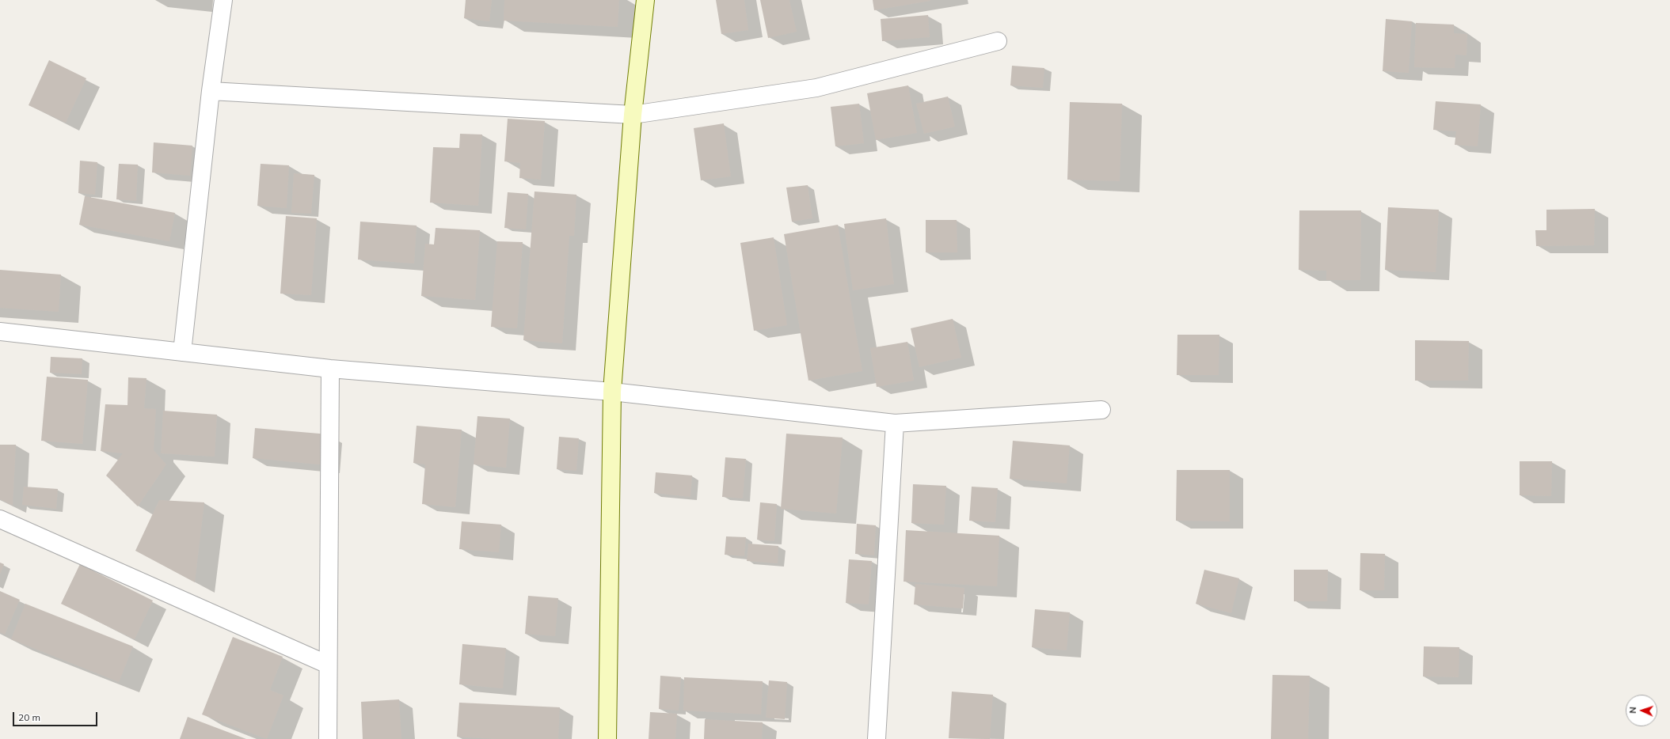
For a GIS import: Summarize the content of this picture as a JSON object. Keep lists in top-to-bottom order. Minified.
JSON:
{"scale_bar":"20 m","north":"left"}
